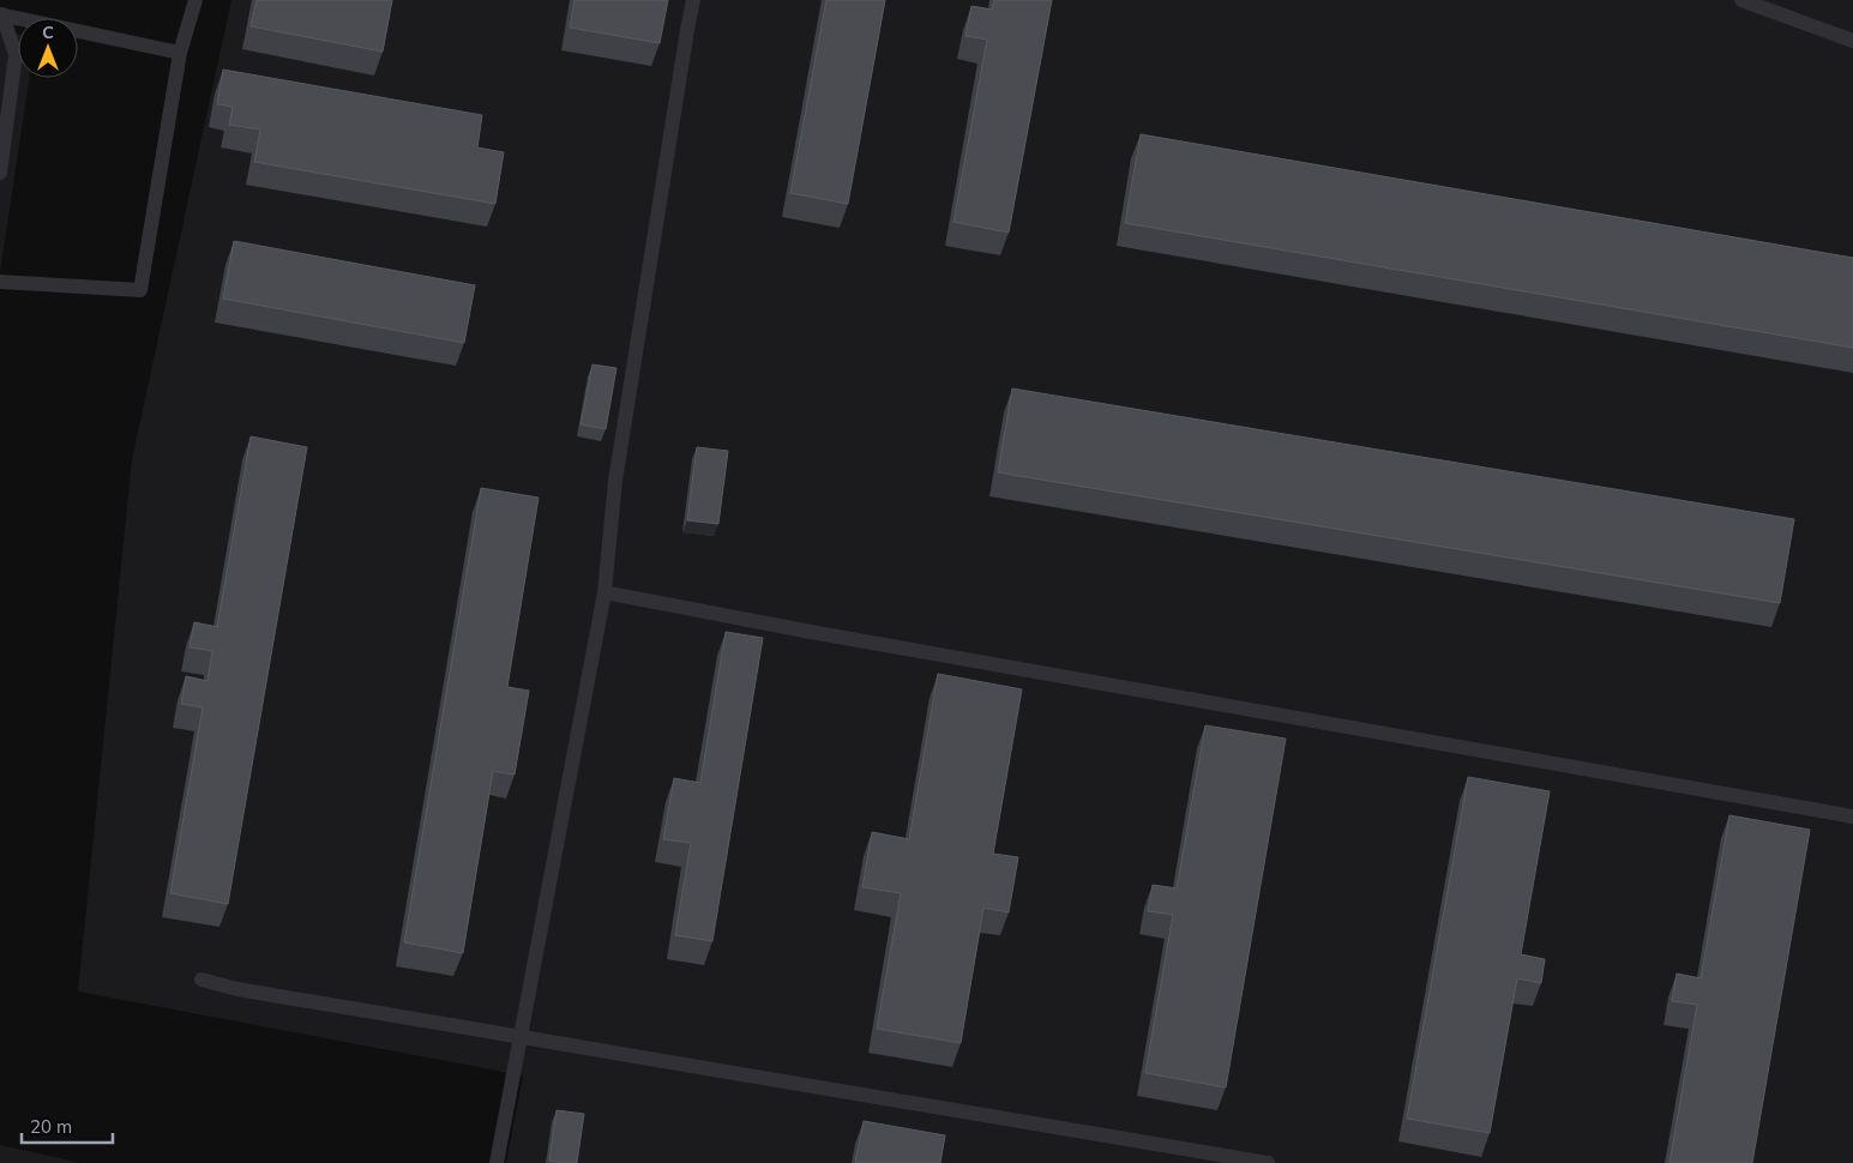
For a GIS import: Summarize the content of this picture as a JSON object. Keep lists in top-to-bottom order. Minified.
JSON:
{"scale_bar":"20 m","north":"top"}
